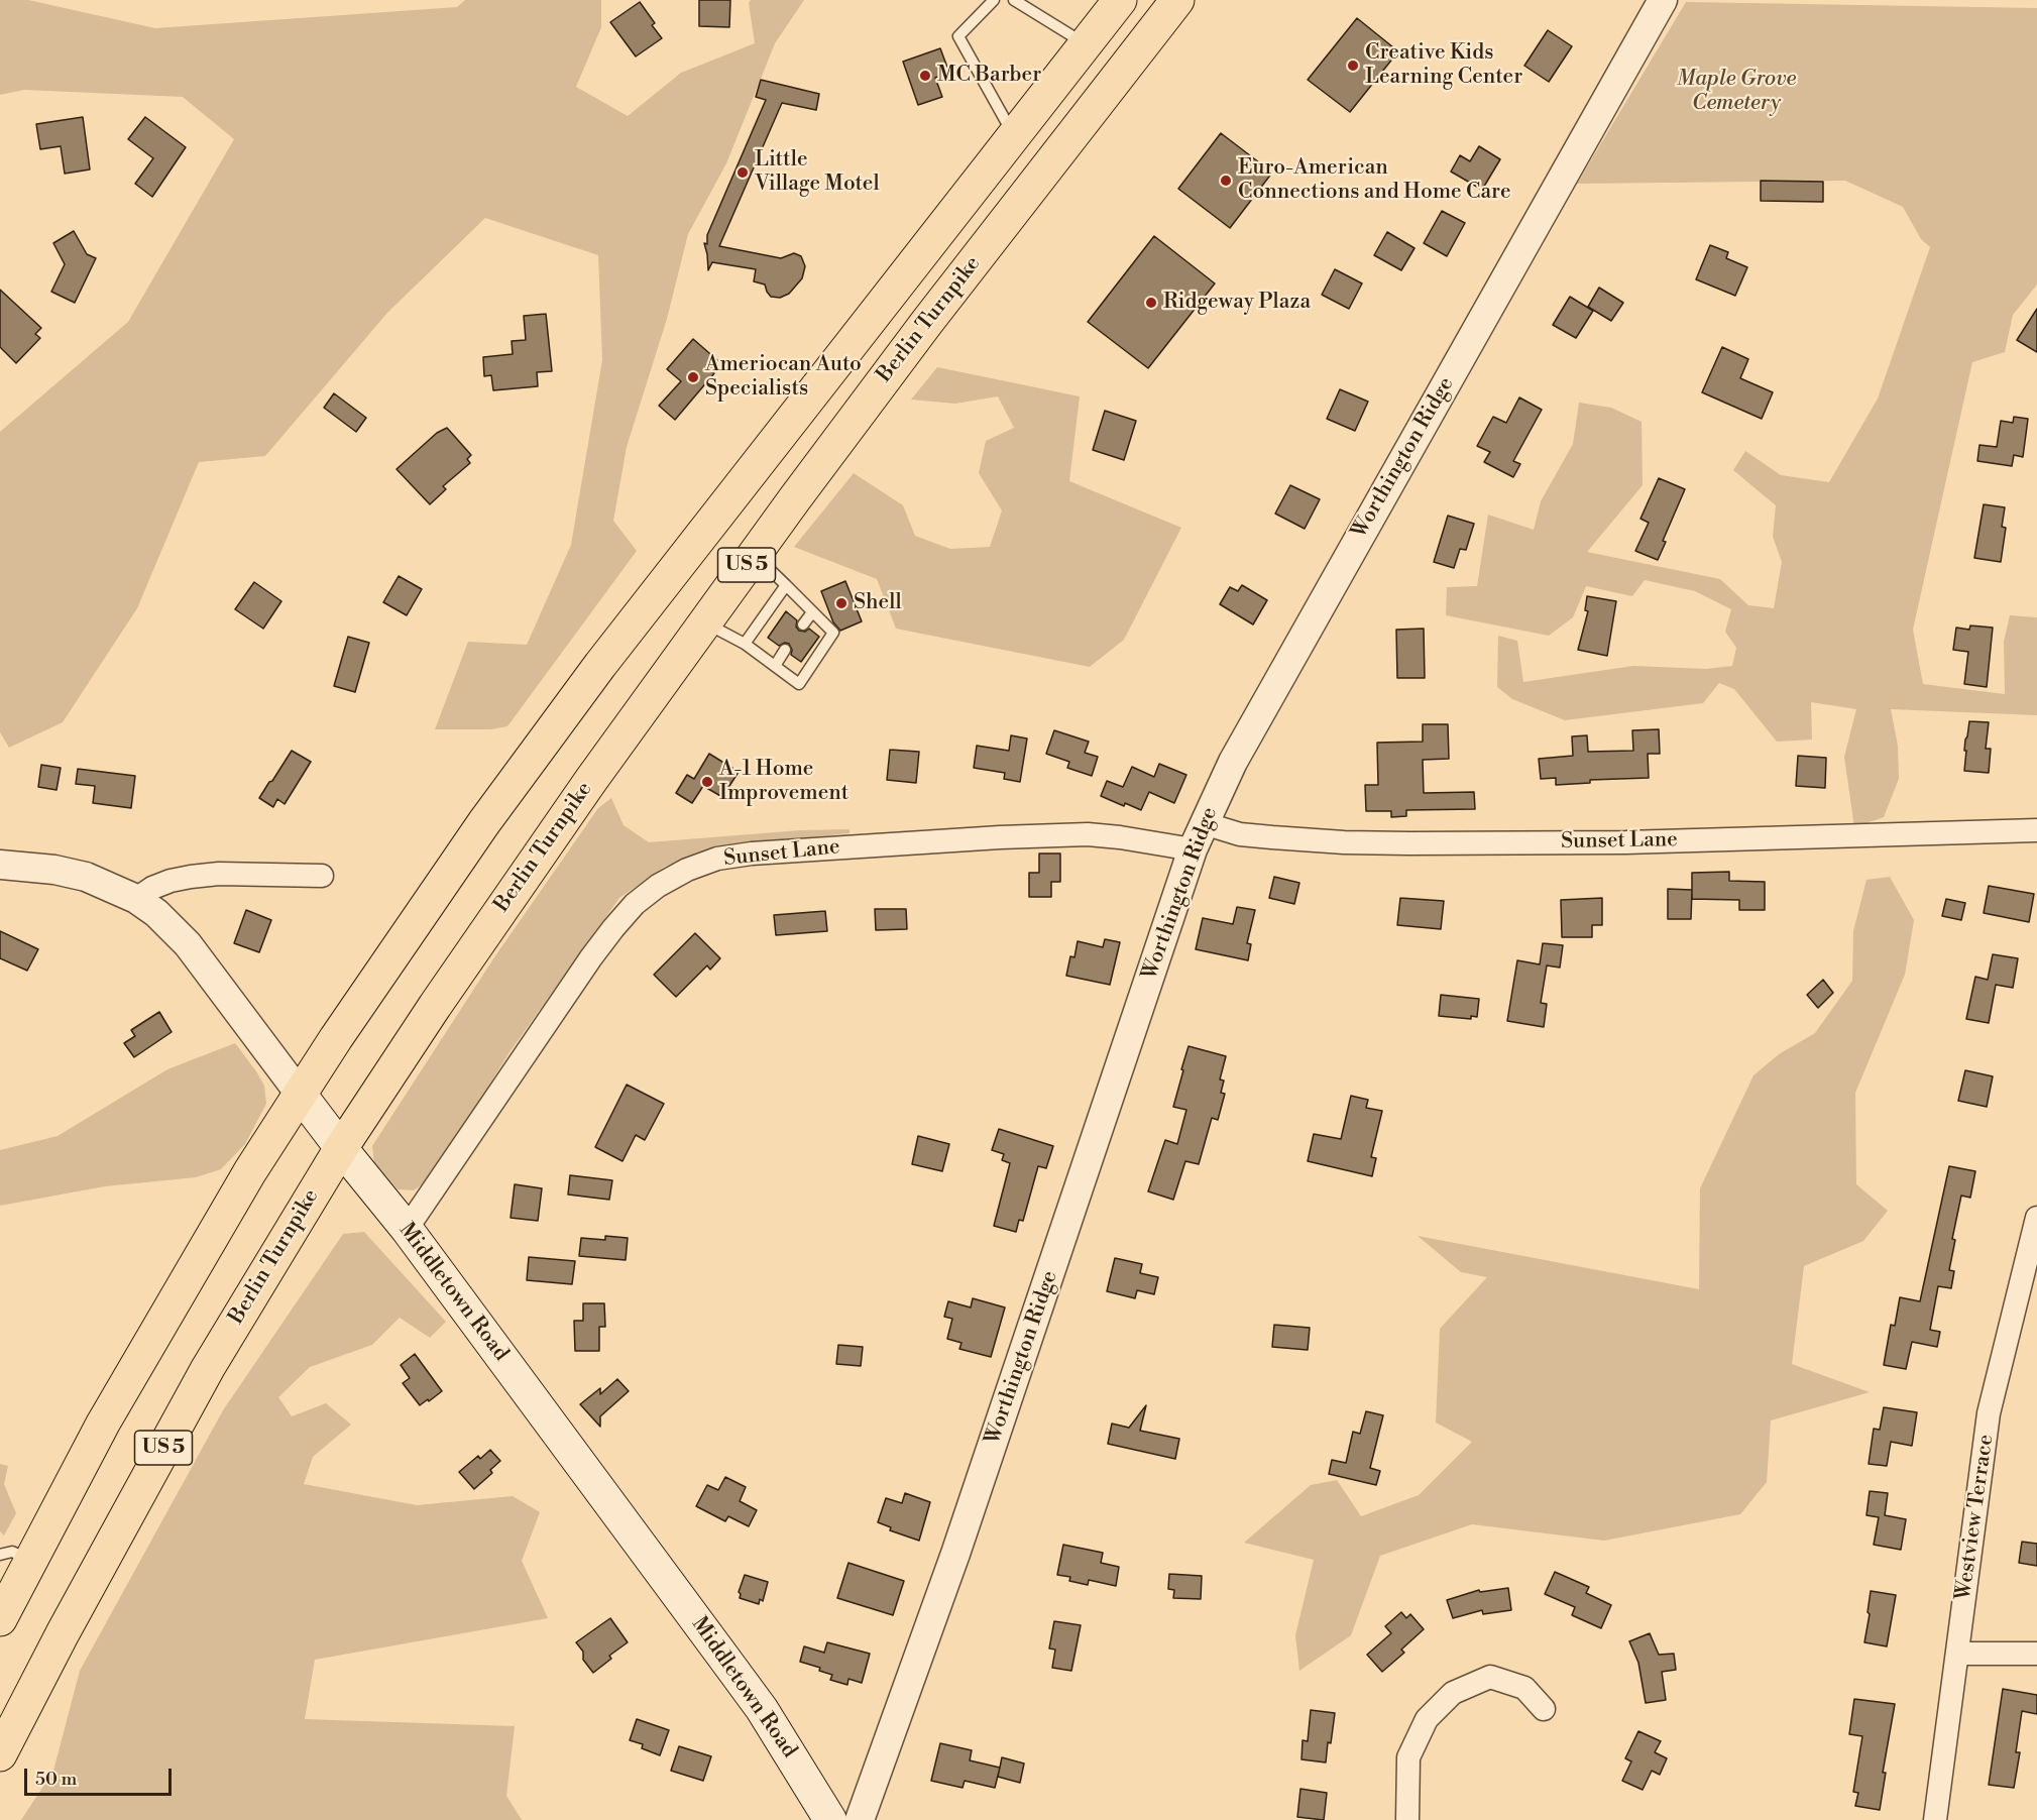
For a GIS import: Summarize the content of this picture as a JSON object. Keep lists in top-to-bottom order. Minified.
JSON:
{"streets":{"highway":["Berlin Turnpike","US 5"],"main road":["Middletown Road"],"street":["Worthington Ridge","Sunset Lane","Westview Terrace"]},"crossings":[["Berlin Turnpike","Middletown Road"],["Worthington Ridge","Sunset Lane"],["US 5","Middletown Road"],["Sunset Lane","Middletown Road"]],"parks":["Maple Grove Cemetery"],"places":["Creative Kids Learning Center","MC Barber","Little Village Motel","Euro-American Connections and Home Care","Ridgeway Plaza","Ameriocan Auto Specialists","Shell","A-1 Home Improvement"],"scale_bar":"50 m"}
